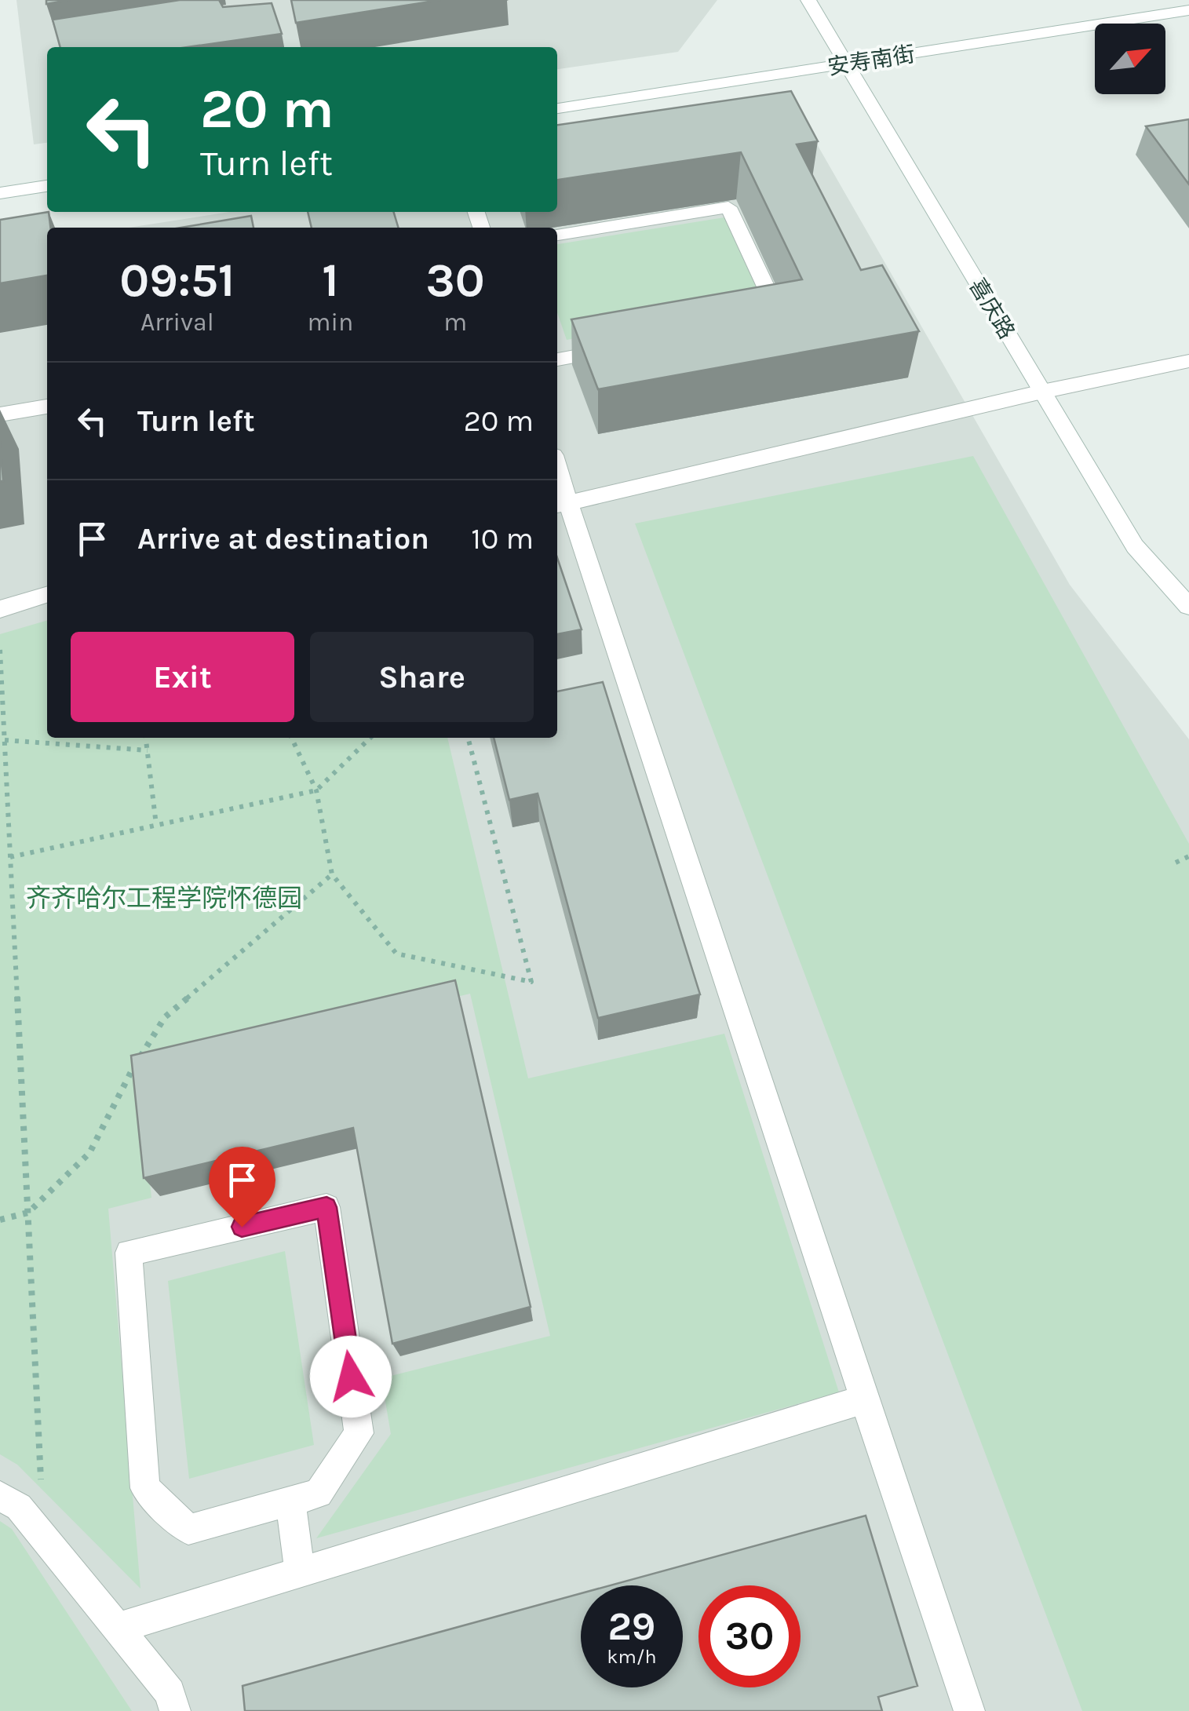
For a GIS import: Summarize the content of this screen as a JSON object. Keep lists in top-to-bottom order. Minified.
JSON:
{"streets":{"street":["安寿南街","喜庆路"]},"crossings":[["安寿南街","喜庆路"]],"parks":["齐齐哈尔工程学院怀德园"],"north":"top right","page":{"turn":["20 m","Turn left"],"eta":["09:51","Arrival","1","min","30","m"],"list":[{"name":"Turn left","value":"20 m"},{"name":"Arrive at destination","value":"10 m"}],"buttons":["Exit","Share"],"speed":"29 km/h","limit":"30"}}
